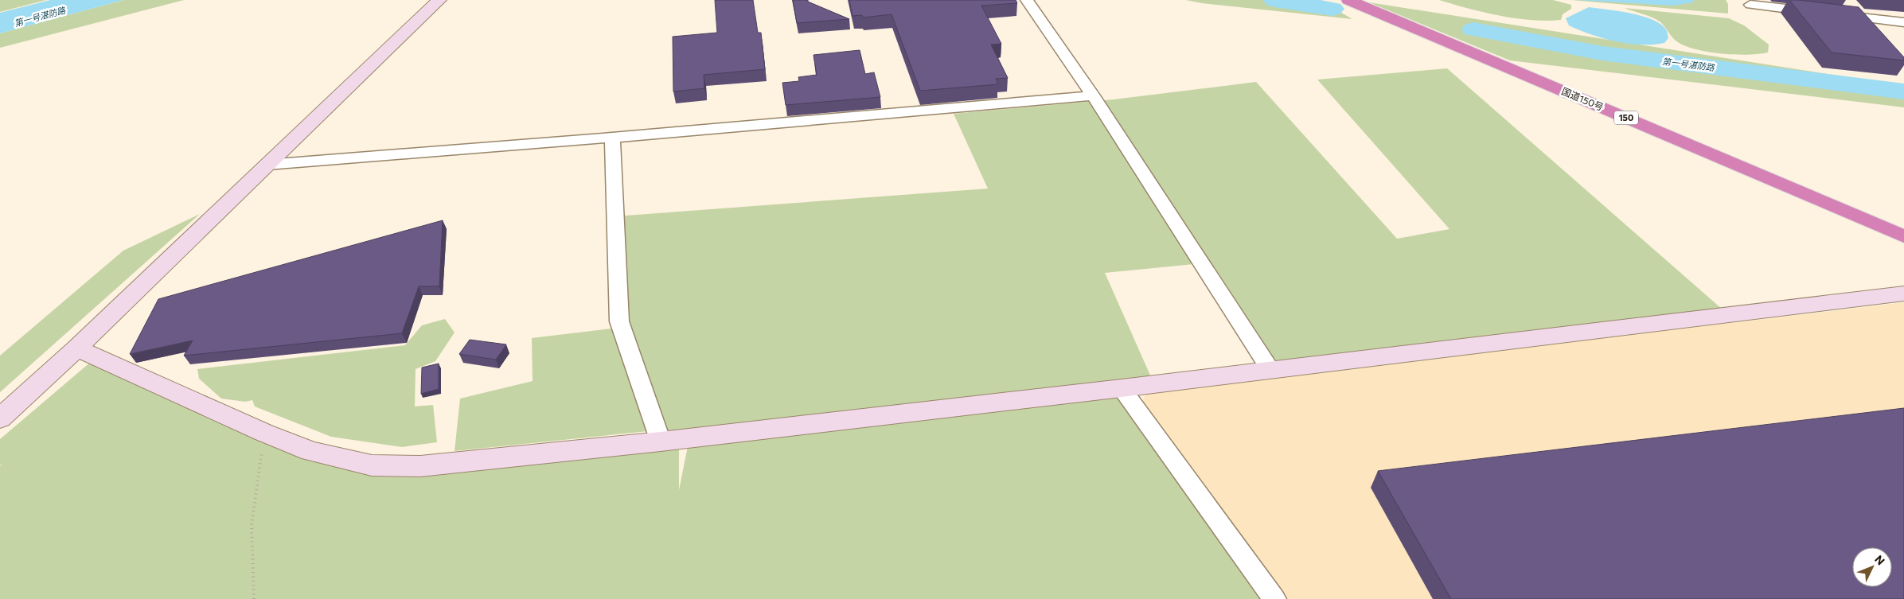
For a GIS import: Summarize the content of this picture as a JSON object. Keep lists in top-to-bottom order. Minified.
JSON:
{"streets":{"highway":["国道150号","150"]},"water":["第一号湛防路"],"north":"top right"}
